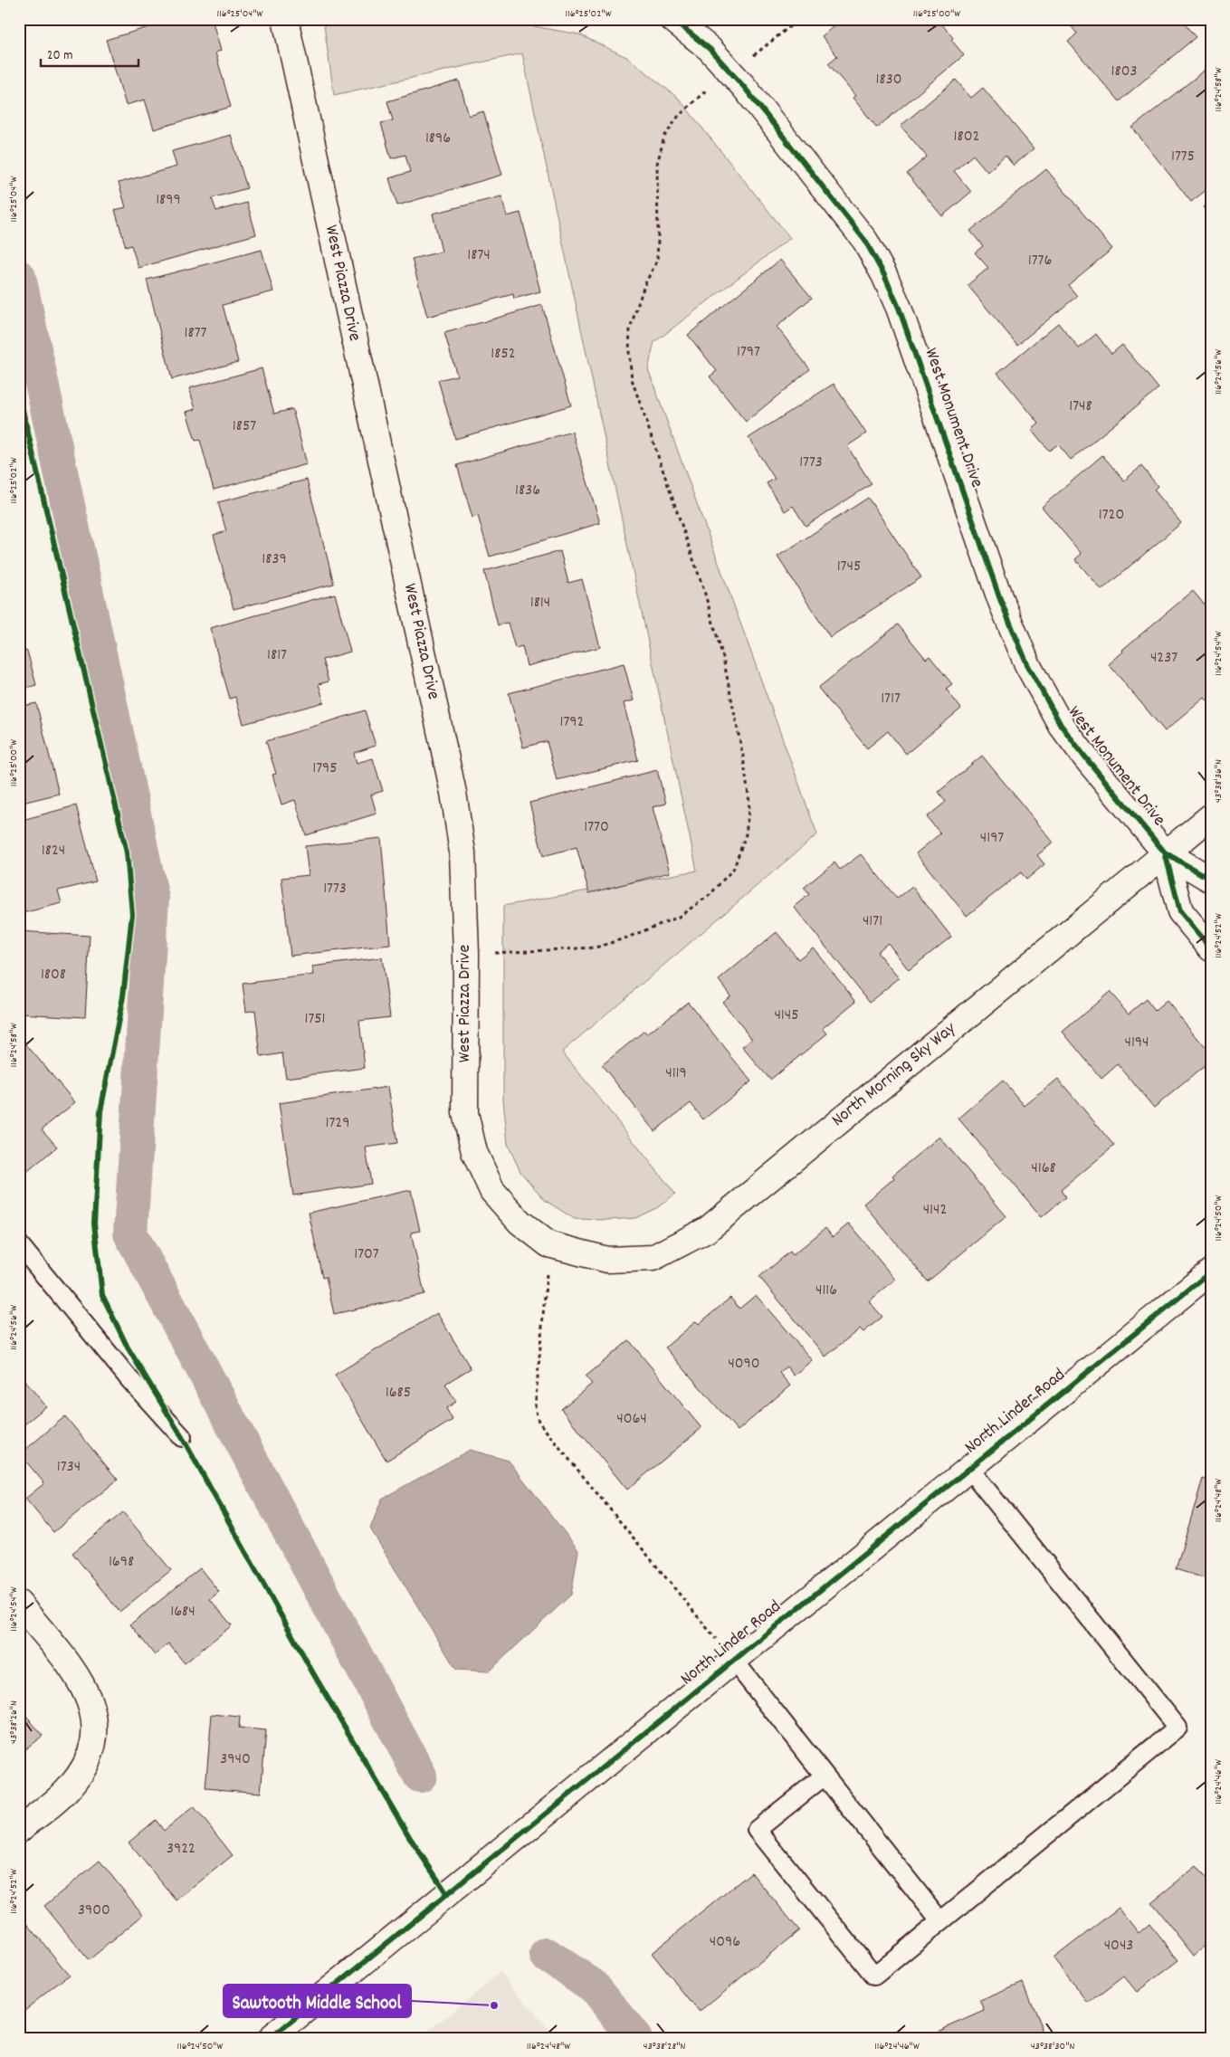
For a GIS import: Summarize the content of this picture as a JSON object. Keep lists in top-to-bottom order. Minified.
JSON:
{"streets":{"street":["West Piazza Drive","West Monument Drive","North Morning Sky Way","North Linder Road"]},"crossings":[["West Piazza Drive","North Morning Sky Way"],["West Monument Drive","North Morning Sky Way"]],"places":["Sawtooth Middle School"],"house_numbers":["1803","1830","1802","1896","1775","1899","1874","1776","1877","1797","1852","1748","1857","1773","1836","1720","1839","1745","1814","1817","4237","1717","1792","1795","1770","4197","1824","1773","4171","1808","4145","1751","4194","4119","1729","4168","4142","1707","4116","4090","1685","4064","1734","1698","1684","3940","3922","3900","4096","4043"],"scale_bar":"20 m","coordinates":["116°25'04\"W","116°25'02\"W","116°25'00\"W","116°24'58\"W","116°24'56\"W","116°24'54\"W","43°38'36\"N","116°24'52\"W","116°24'50\"W","116°24'48\"W","43°38'26\"N","116°24'46\"W","43°38'28\"N","43°38'30\"N"]}
